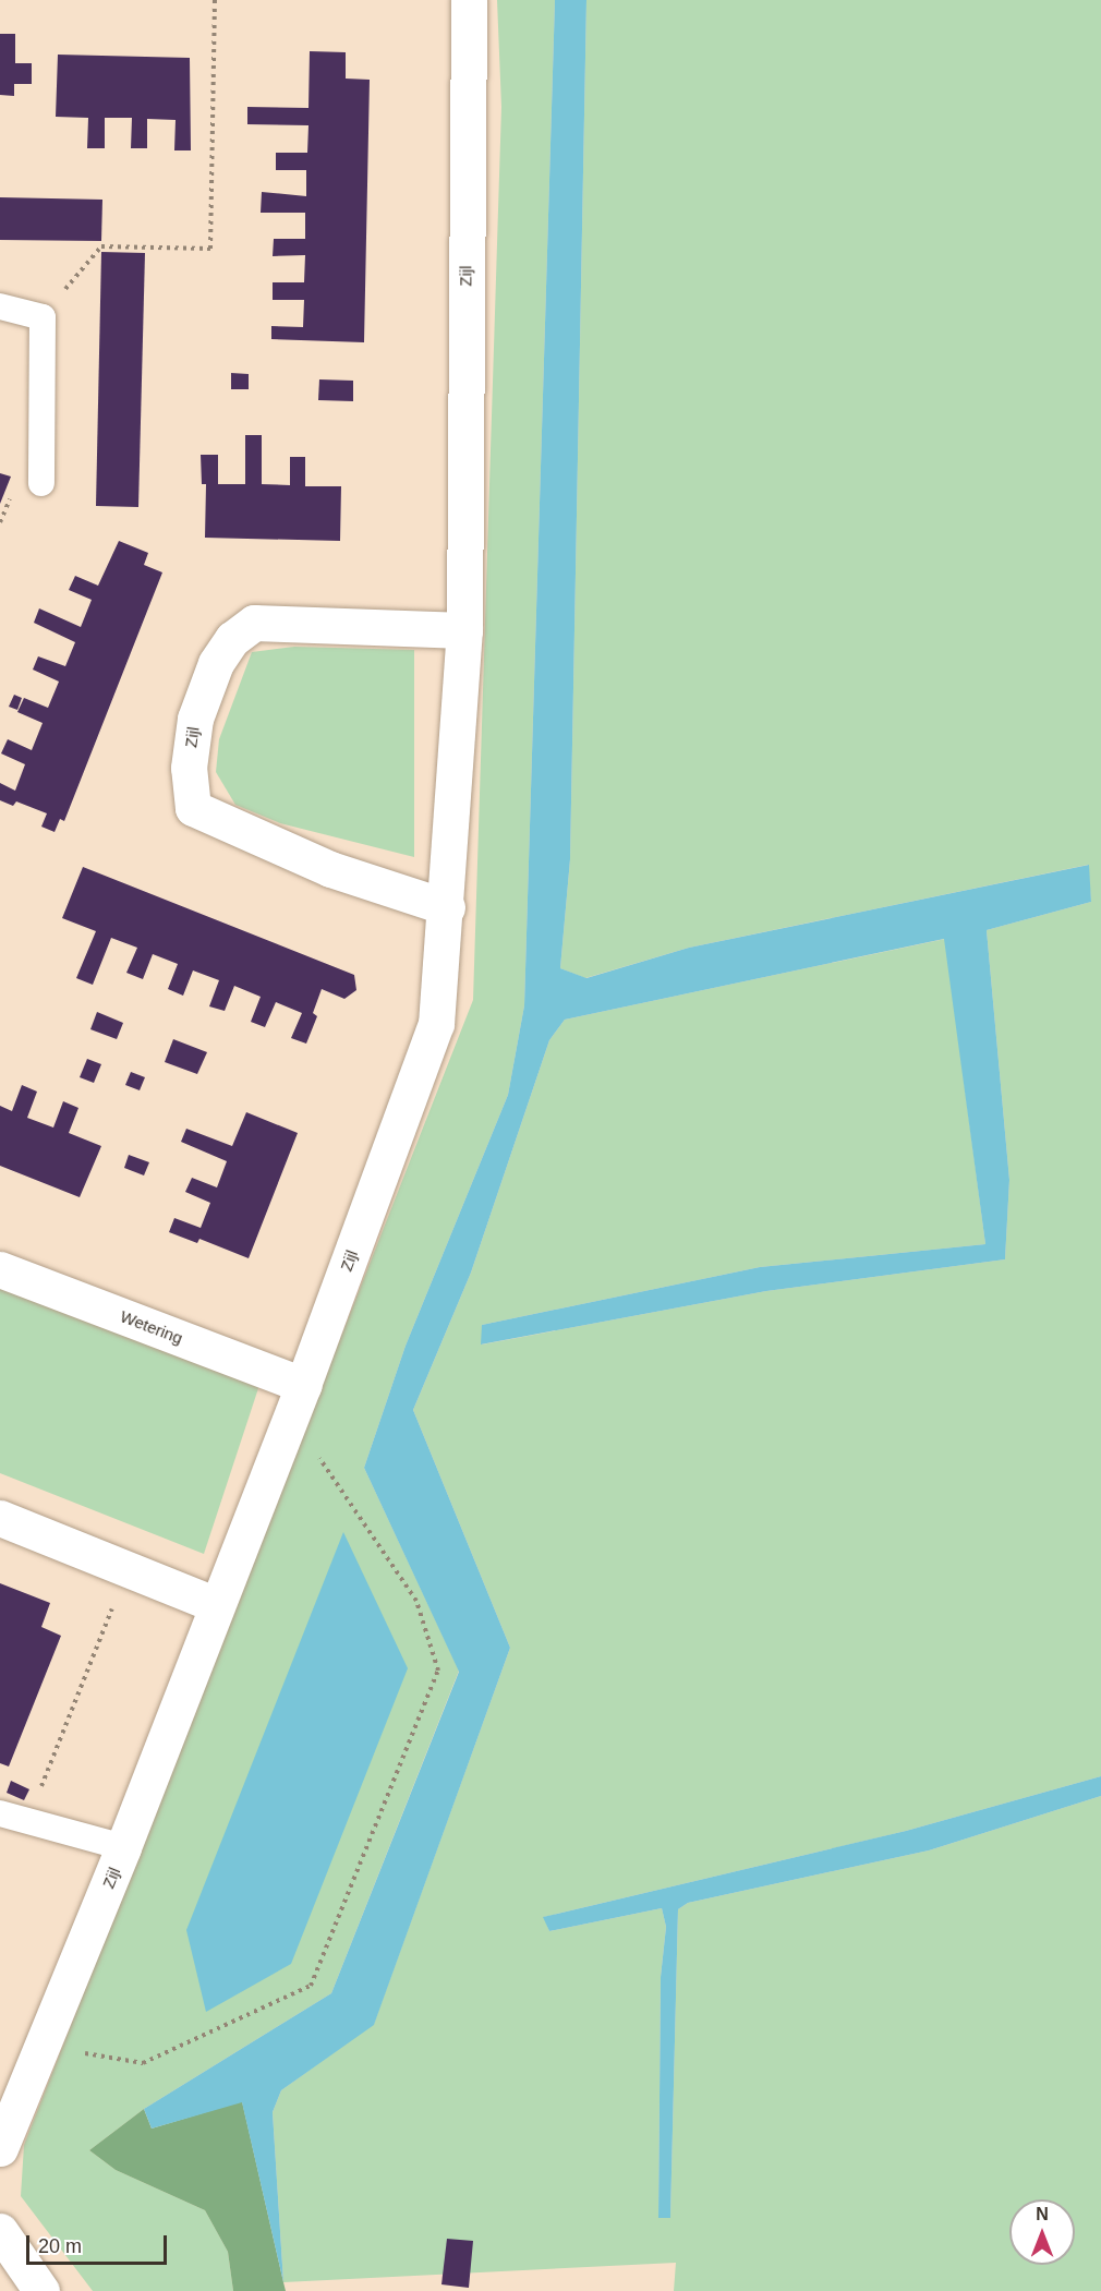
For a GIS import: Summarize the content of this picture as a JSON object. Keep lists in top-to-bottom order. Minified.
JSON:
{"streets":{"street":["Zijl","Wetering"]},"crossings":[["Zijl","Wetering"]],"scale_bar":"20 m","north":"top"}
